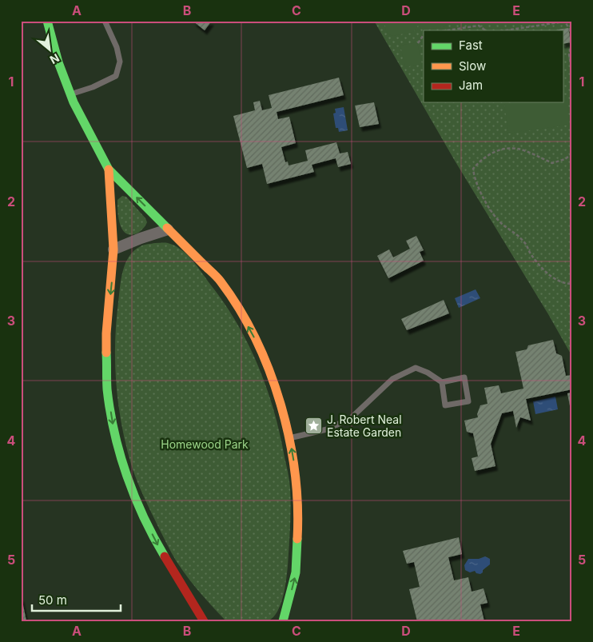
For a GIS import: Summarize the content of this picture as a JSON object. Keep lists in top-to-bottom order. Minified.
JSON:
{"parks":["Homewood Park"],"places":{"place":["J. Robert Neal Estate Garden"]},"legend":["Fast","Slow","Jam"],"scale_bar":"50 m","north":"bottom right","grid":{"columns":["A","B","C","D","E"],"rows":["1","2","3","4","5"]}}
